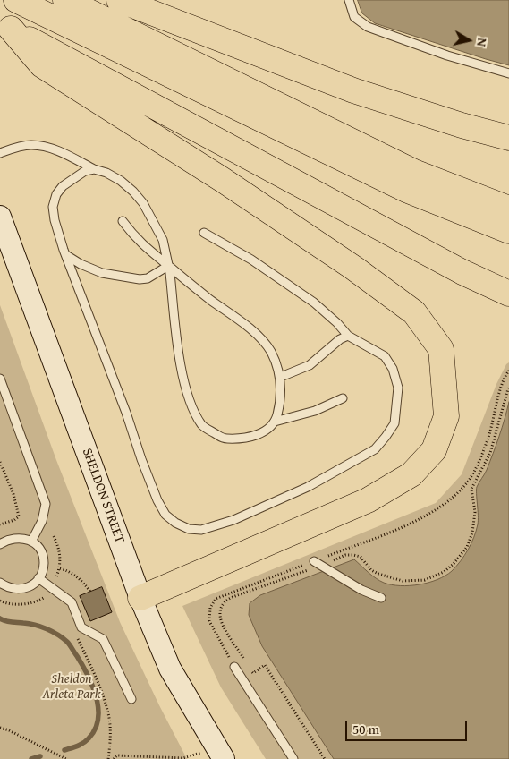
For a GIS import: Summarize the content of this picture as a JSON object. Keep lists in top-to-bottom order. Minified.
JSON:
{"streets":{"main road":["SHELDON STREET"]},"parks":["Sheldon Arleta Park"],"scale_bar":"50 m","north":"right"}
